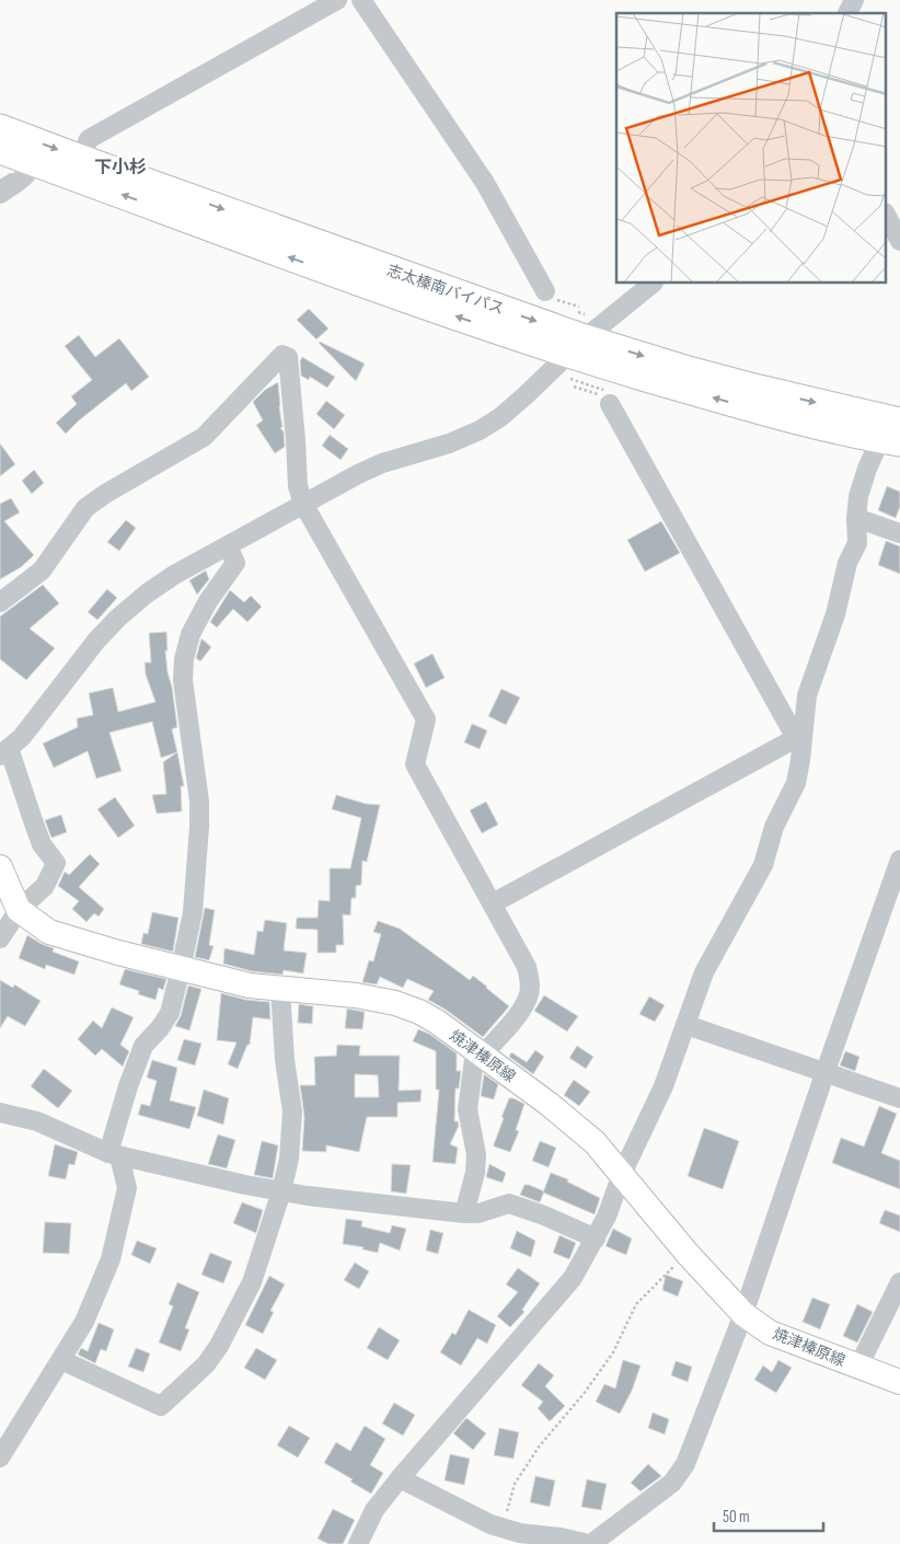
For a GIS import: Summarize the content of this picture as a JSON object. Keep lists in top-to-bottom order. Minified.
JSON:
{"streets":{"highway":["志太榛南バイパス"],"main road":["焼津榛原線"]},"districts":["下小杉"],"scale_bar":"50 m"}
